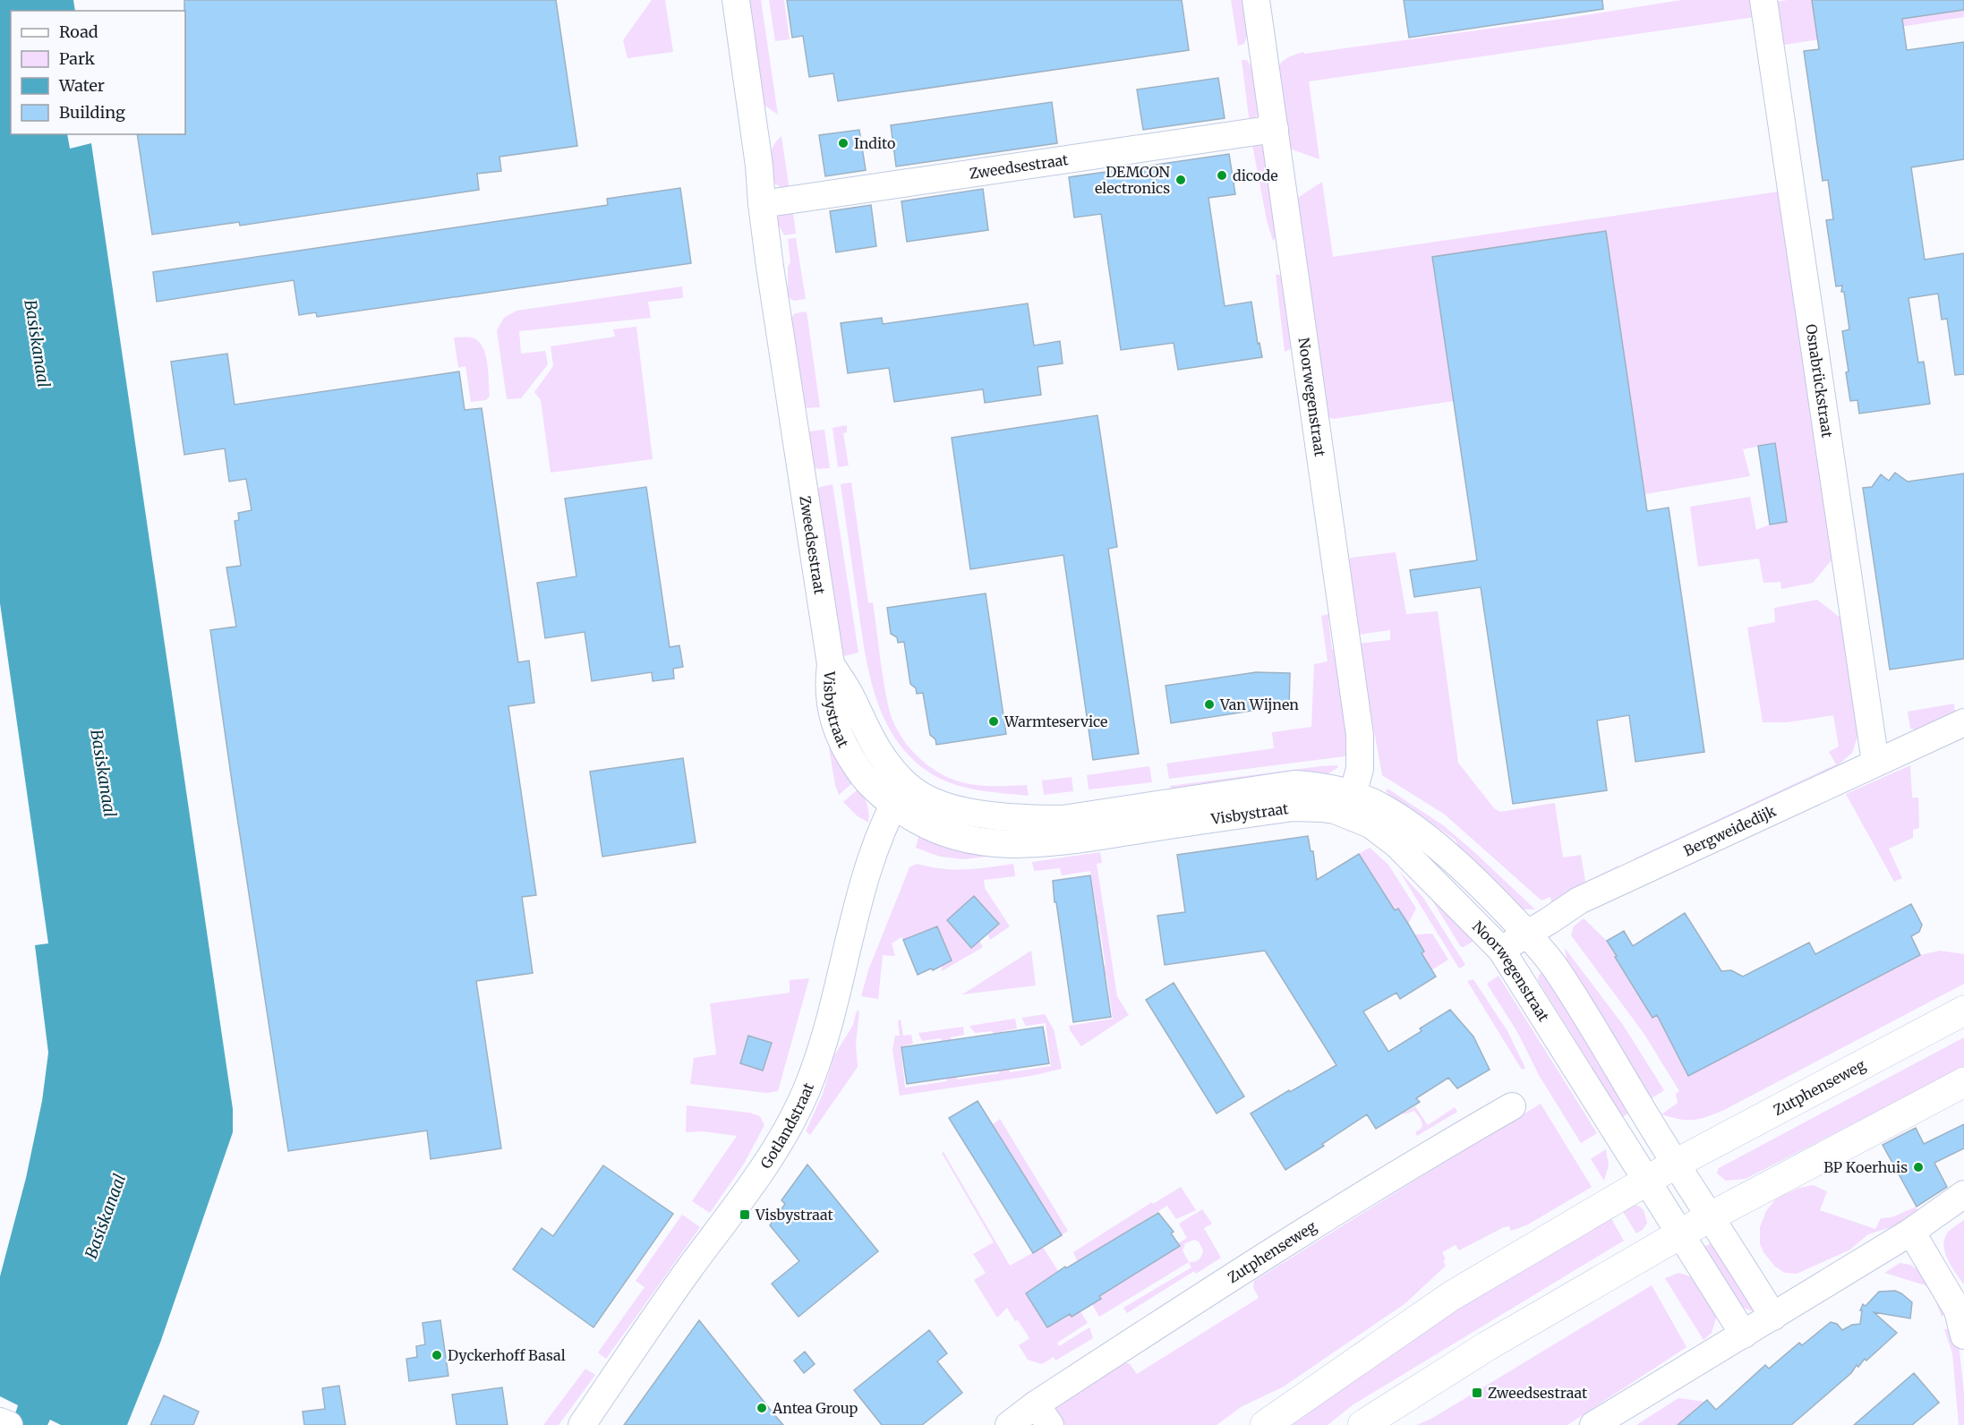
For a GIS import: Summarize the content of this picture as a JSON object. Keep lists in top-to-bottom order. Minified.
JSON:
{"streets":{"main road":["Zutphenseweg"],"street":["Zweedsestraat","Osnabrückstraat","Noorwegenstraat","Visbystraat","Bergweidedijk","Gotlandstraat"]},"crossings":[["Zweedsestraat","Noorwegenstraat"],["Zweedsestraat","Visbystraat"],["Osnabrückstraat","Bergweidedijk"],["Noorwegenstraat","Visbystraat"],["Noorwegenstraat","Bergweidedijk"],["Noorwegenstraat","Zutphenseweg"],["Visbystraat","Gotlandstraat"]],"water":["Basiskanaal"],"places":{"other":["Indito","dicode","DEMCON electronics","Van Wijnen","Warmteservice","BP Koerhuis","Dyckerhoff Basal","Antea Group"],"transit":["Visbystraat","Zweedsestraat"]},"legend":["Road","Park","Water","Building"]}
